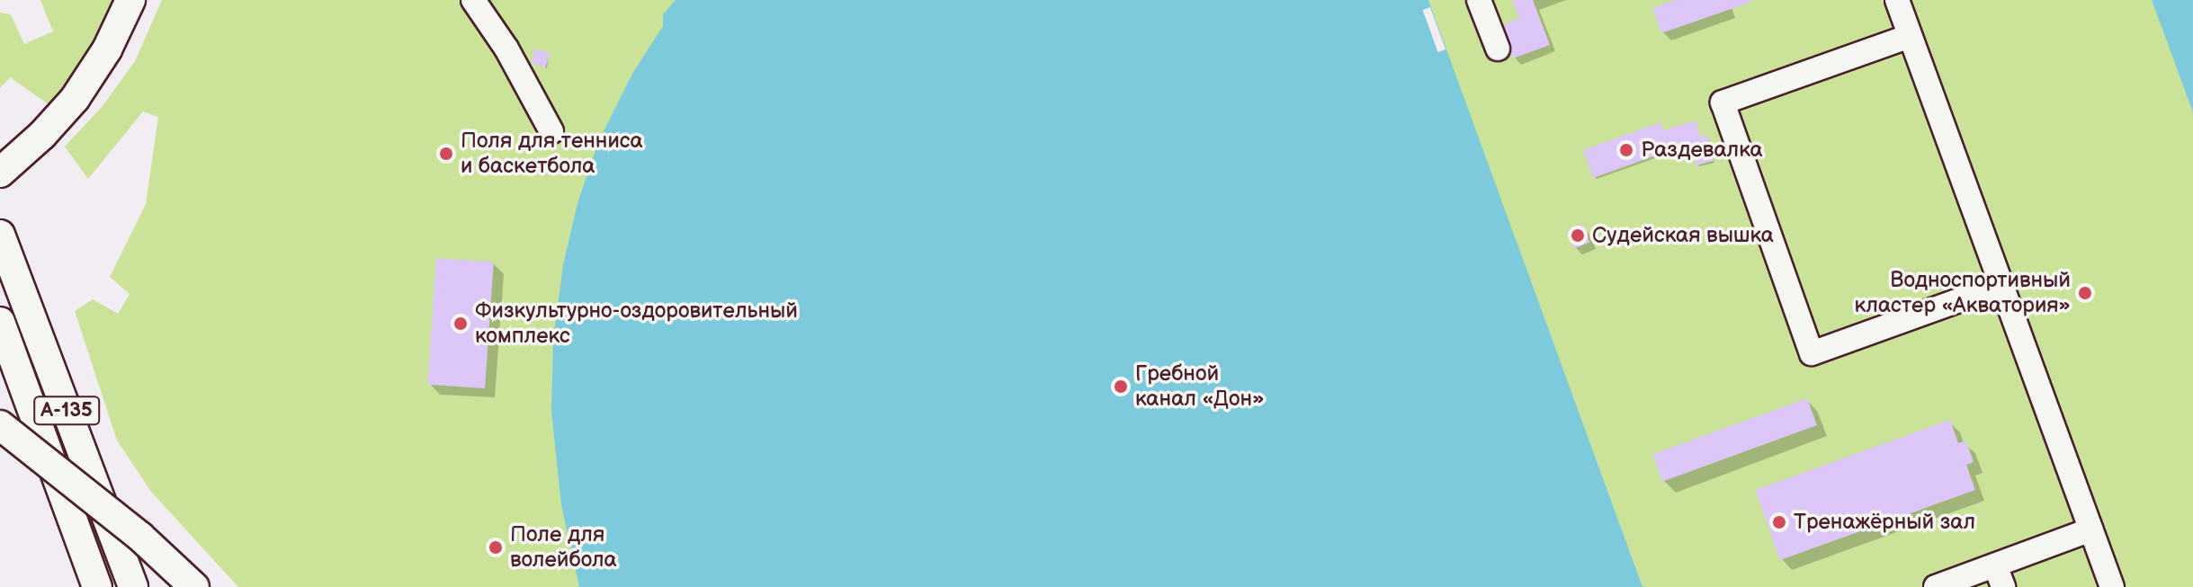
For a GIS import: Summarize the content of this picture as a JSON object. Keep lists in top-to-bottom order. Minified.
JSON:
{"streets":{"main road":["А-135"]},"places":["Раздевалка","Поля для тенниса и баскетбола","Судейская вышка","Водноспортивный кластер «Акватория»","Физкультурно-оздоровительный комплекс","Гребной канал «Дон»","Тренажёрный зал","Поле для волейбола"]}
